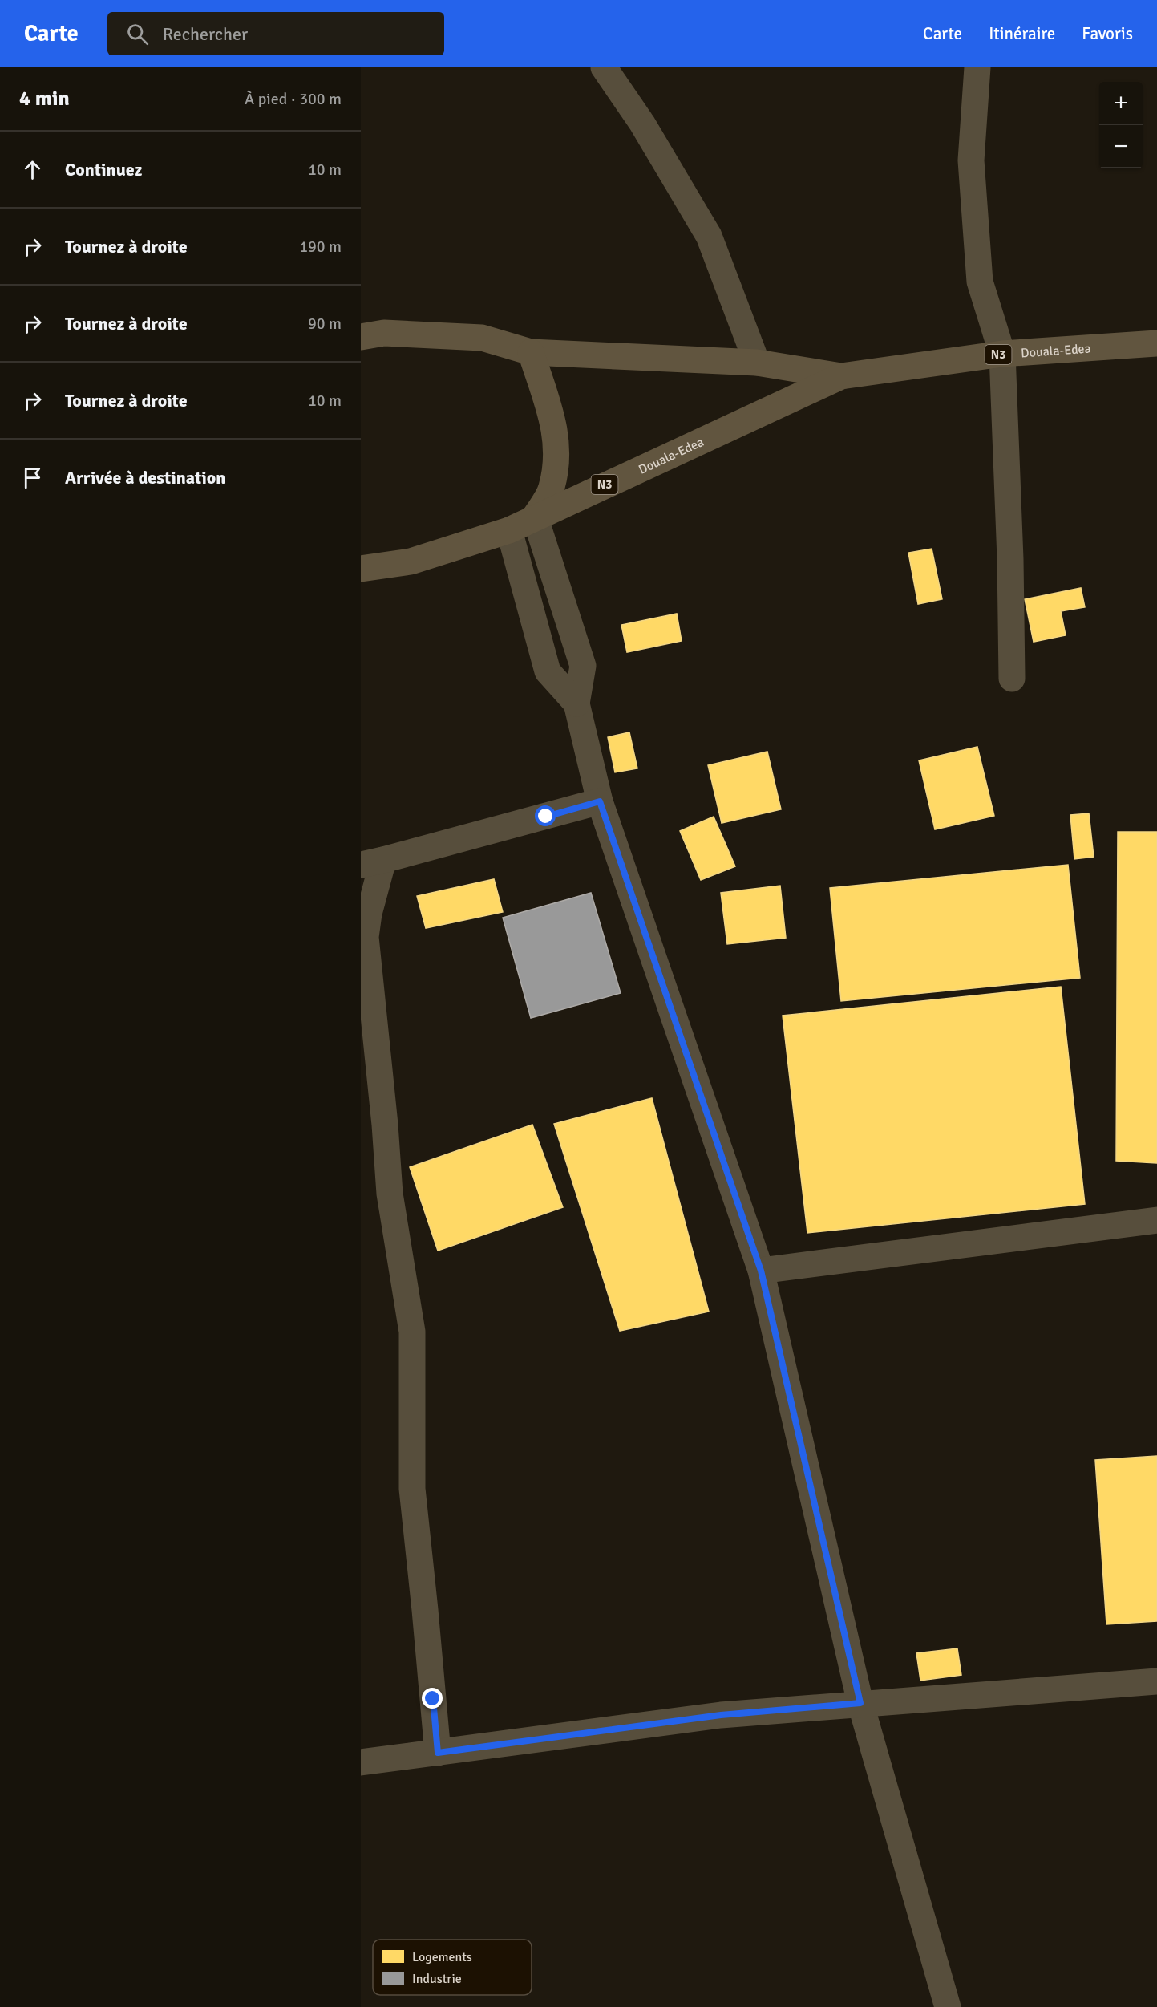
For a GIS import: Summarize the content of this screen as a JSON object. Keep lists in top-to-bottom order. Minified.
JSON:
{"streets":{"highway":["Douala-Edea","N3"]},"legend":["Logements","Industrie"],"page":{"header":"Carte","search":"Rechercher","nav":["Carte","Itinéraire","Favoris"],"heading":["4 min","À pied · 300 m"],"map_buttons":["+","−"],"list":[["Continuez","10 m"],["Tournez à droite","190 m"],["Tournez à droite","90 m"],["Tournez à droite","10 m"],"Arrivée à destination"]}}
